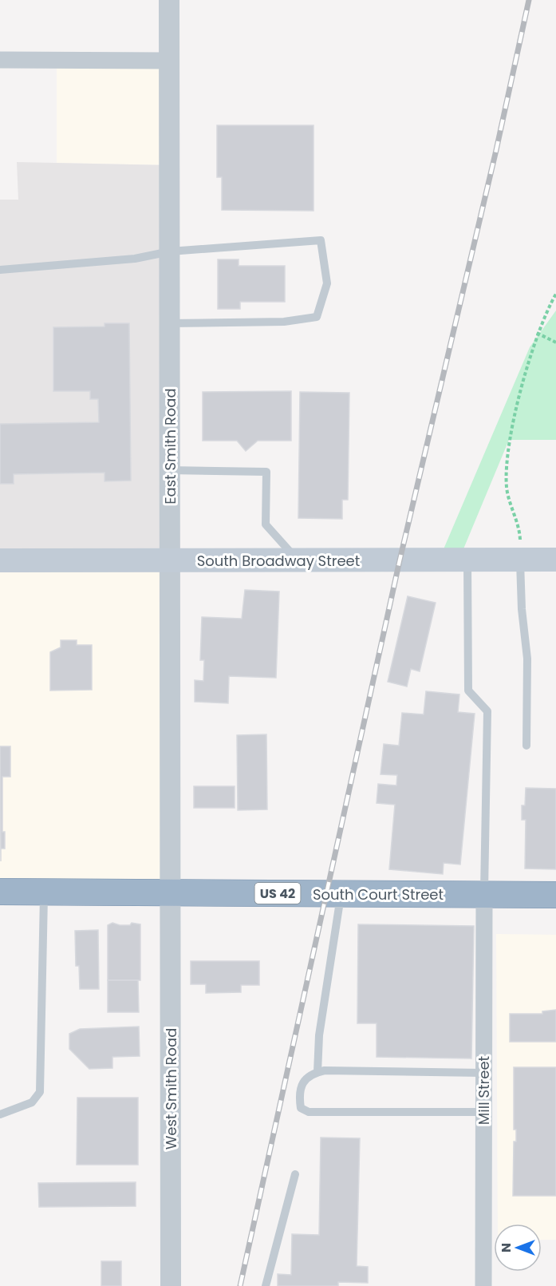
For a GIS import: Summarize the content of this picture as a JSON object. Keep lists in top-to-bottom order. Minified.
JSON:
{"streets":{"highway":["US 42","South Court Street"],"main road":["South Broadway Street"],"street":["East Smith Road","West Smith Road","Mill Street"]},"crossings":[["East Smith Road","South Broadway Street"],["East Smith Road","South Court Street"],["East Smith Road","West Smith Road"],["South Court Street","West Smith Road"],["South Court Street","Mill Street"]],"north":"left"}
